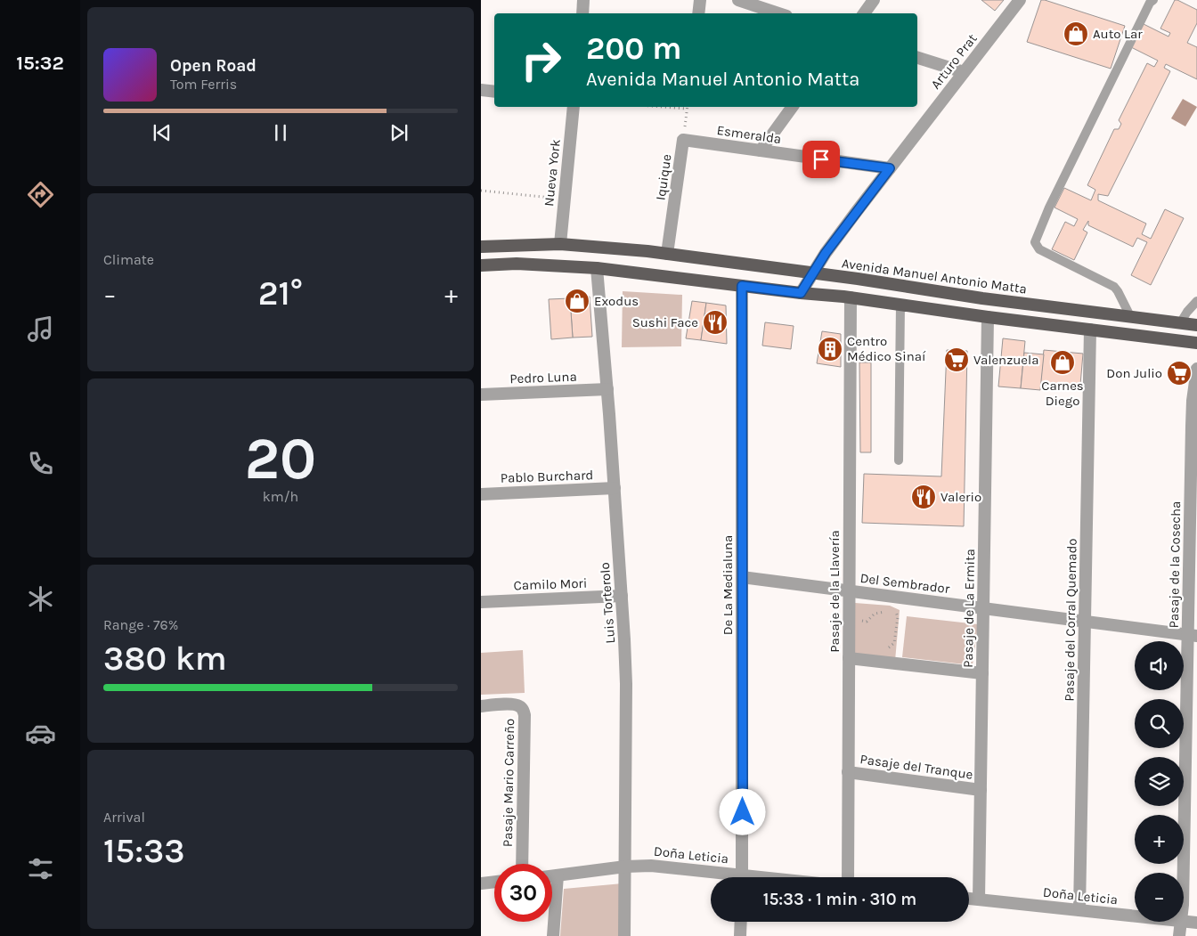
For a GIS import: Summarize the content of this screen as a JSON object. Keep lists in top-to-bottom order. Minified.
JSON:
{"streets":{"main road":["Avenida Manuel Antonio Matta"],"street":["Arturo Prat","Esmeralda","Nueva York","Iquique","Pedro Luna","Pablo Burchard","Pasaje de la Cosecha","Del Sembrador","Camilo Mori","De La Medialuna","Pasaje de la Llavería","Luis Torterolo","Pasaje de La Ermita","Pasaje del Corral Quemado","Pasaje del Tranque","Pasaje Mario Carreño","Doña Leticia"]},"crossings":[["Arturo Prat","Esmeralda"],["Arturo Prat","Avenida Manuel Antonio Matta"],["Esmeralda","Iquique"],["Nueva York","Avenida Manuel Antonio Matta"],["Iquique","Avenida Manuel Antonio Matta"],["Pedro Luna","Luis Torterolo"],["Pablo Burchard","Luis Torterolo"],["Pasaje de la Cosecha","Del Sembrador"],["Del Sembrador","De La Medialuna"],["Del Sembrador","Pasaje de la Llavería"],["Del Sembrador","Pasaje de La Ermita"],["Del Sembrador","Pasaje del Corral Quemado"],["Camilo Mori","Luis Torterolo"],["Pasaje de la Llavería","Pasaje del Tranque"],["Luis Torterolo","Doña Leticia"],["Pasaje de La Ermita","Pasaje del Tranque"],["Pasaje de La Ermita","Doña Leticia"],["Pasaje del Corral Quemado","Doña Leticia"]],"places":{"shop":["Auto Lar","Exodus","Carnes Diego"],"restaurant":["Sushi Face","Valerio"],"building":["Centro Médico Sinaí"],"supermarket":["Valenzuela","Don Julio"]},"page":{"tabs":"15:32","turn":["200 m","Avenida Manuel Antonio Matta"],"song":["Open Road","Tom Ferris"],"tile":["Climate",["20","km/h"],["Range · 76%","380 km"],["Arrival","15:33"]],"heat":["−","21°","+"],"map_buttons":["+","−"],"limit":"30","trip":"15:33 · 1 min · 310 m"}}
